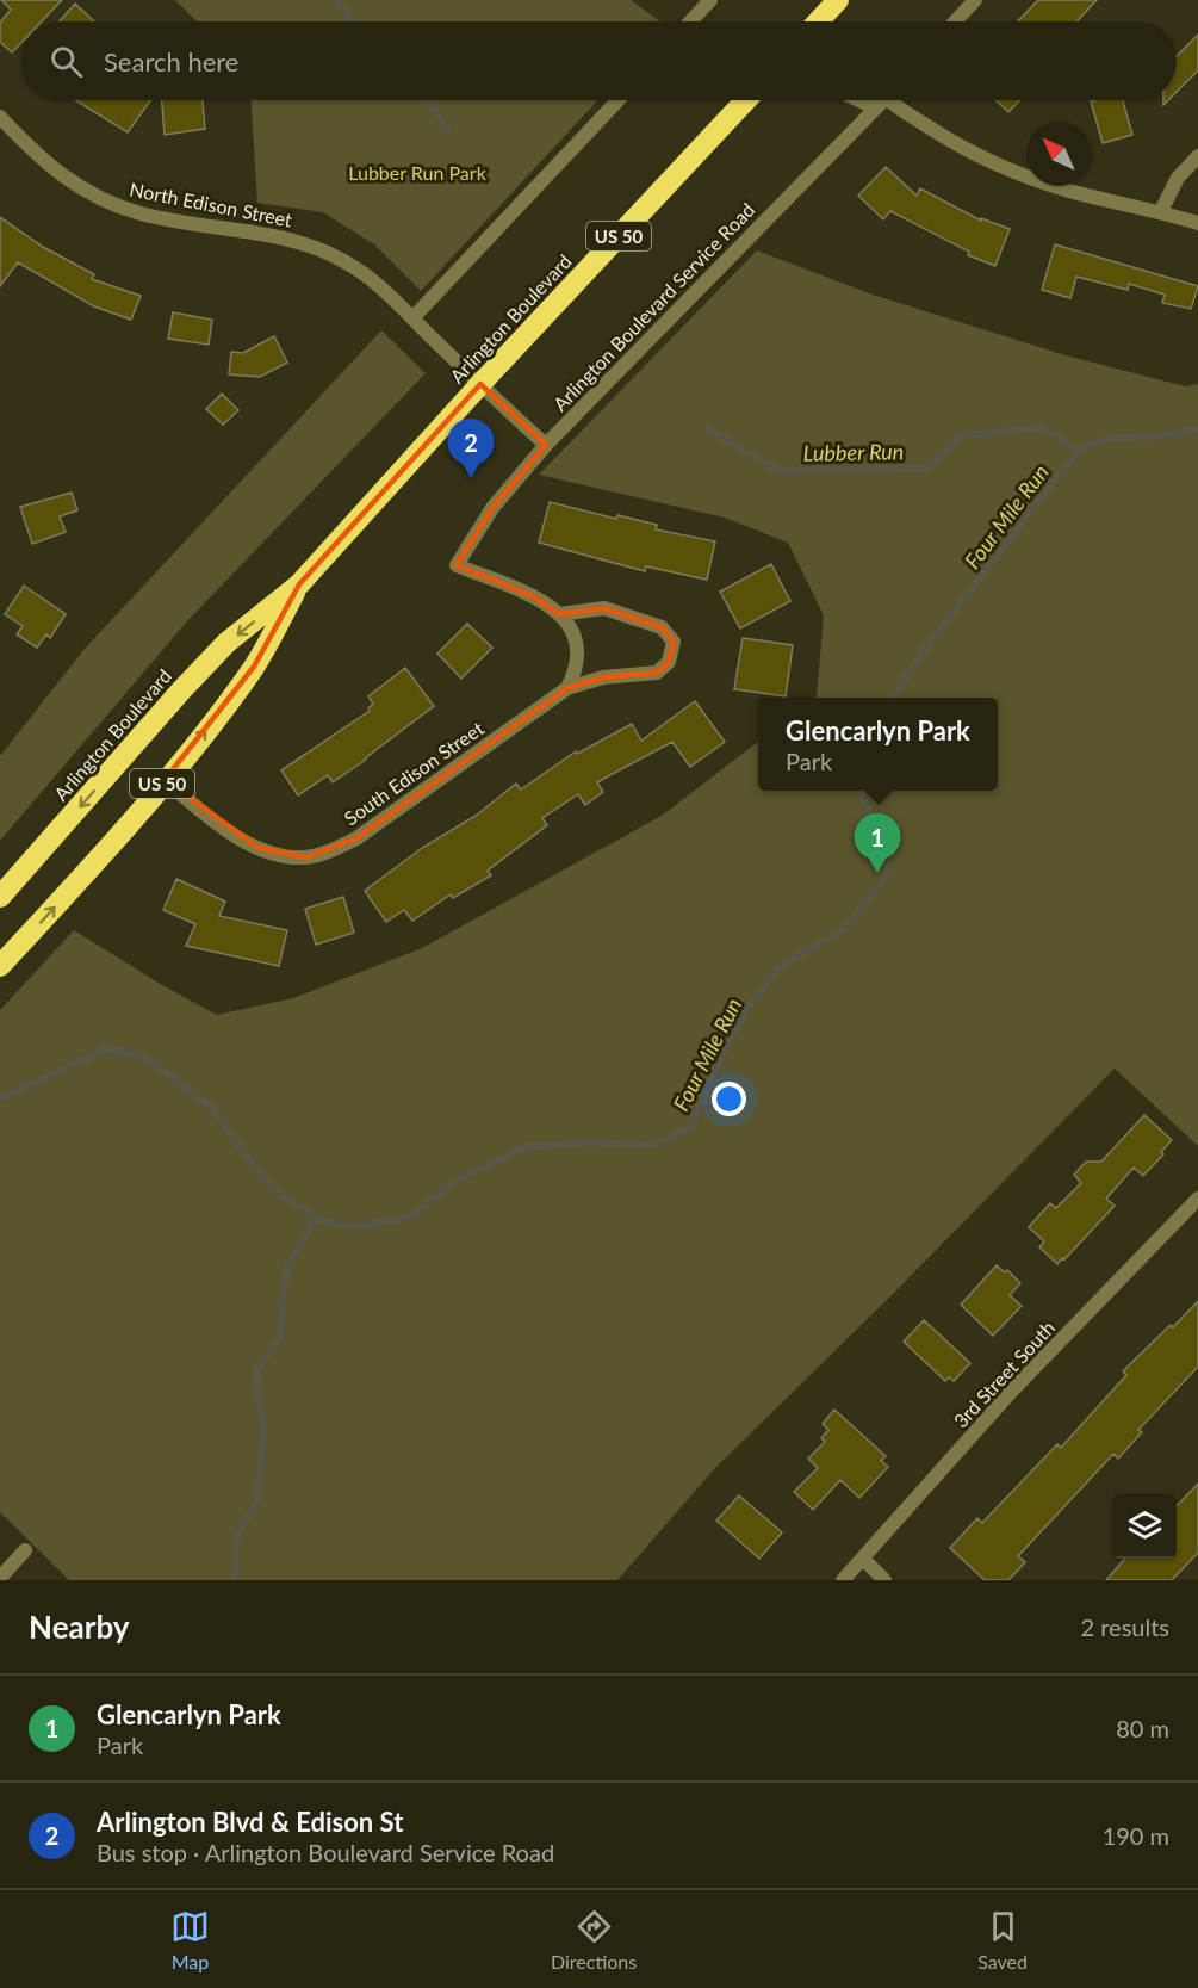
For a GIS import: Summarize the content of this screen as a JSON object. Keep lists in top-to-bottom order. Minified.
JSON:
{"streets":{"highway":["US 50","Arlington Boulevard"],"street":["North Edison Street","Arlington Boulevard Service Road","South Edison Street","3rd Street South"]},"crossings":[["North Edison Street","Arlington Boulevard"],["Arlington Boulevard Service Road","South Edison Street"],["Arlington Boulevard","South Edison Street"]],"water":["Lubber Run","Four Mile Run"],"parks":["Lubber Run Park"],"north":"top left","page":{"search":"Search here","pins":["2","1"],"popup":["Glencarlyn Park","Park"],"heading":["Nearby","2 results"],"list":[{"mark":"1","name":"Glencarlyn Park","note":"Park","value":"80 m"},{"mark":"2","name":"Arlington Blvd & Edison St","note":"Bus stop · Arlington Boulevard Service Road","value":"190 m"}],"nav":["Map","Directions","Saved"]}}
